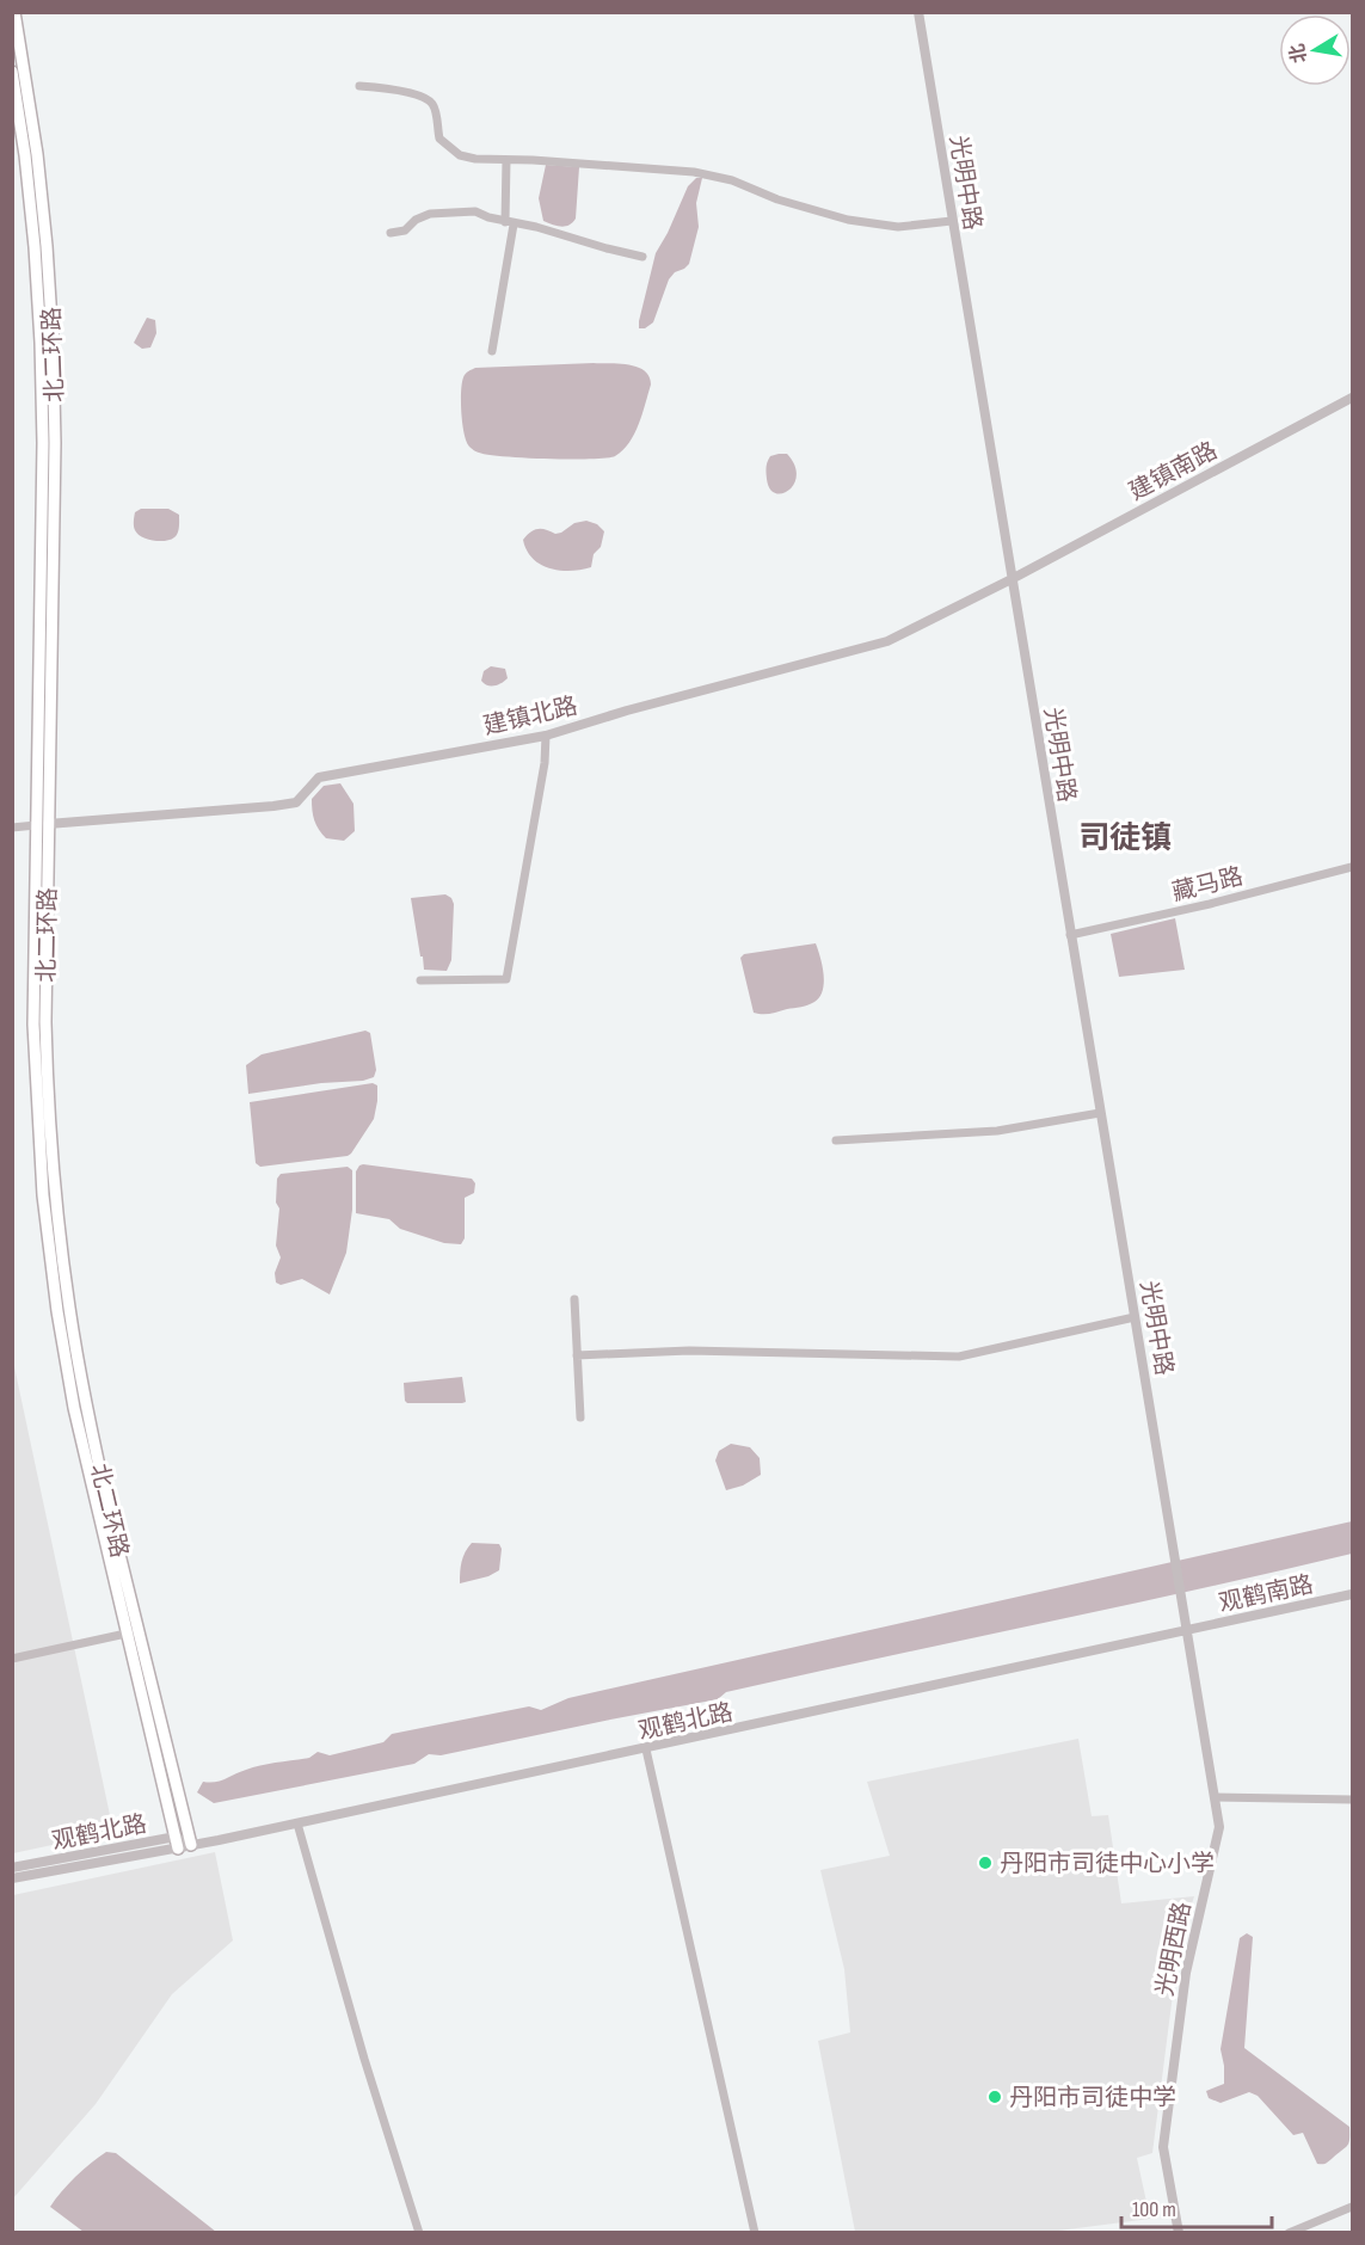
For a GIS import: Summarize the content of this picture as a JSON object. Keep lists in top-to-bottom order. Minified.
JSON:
{"streets":{"main road":["北二环路"],"street":["光明中路","建镇南路","建镇北路","藏马路","观鹤南路","观鹤北路","光明西路"]},"crossings":[["光明中路","建镇南路"],["光明中路","建镇北路"],["光明中路","藏马路"],["光明中路","观鹤南路"],["光明中路","观鹤北路"],["光明中路","光明西路"],["北二环路","建镇北路"],["北二环路","观鹤北路"],["建镇南路","建镇北路"],["观鹤南路","观鹤北路"],["观鹤南路","光明西路"],["观鹤北路","光明西路"]],"districts":["司徒镇"],"places":["丹阳市司徒中心小学","丹阳市司徒中学"],"scale_bar":"100 m","north":"left"}
